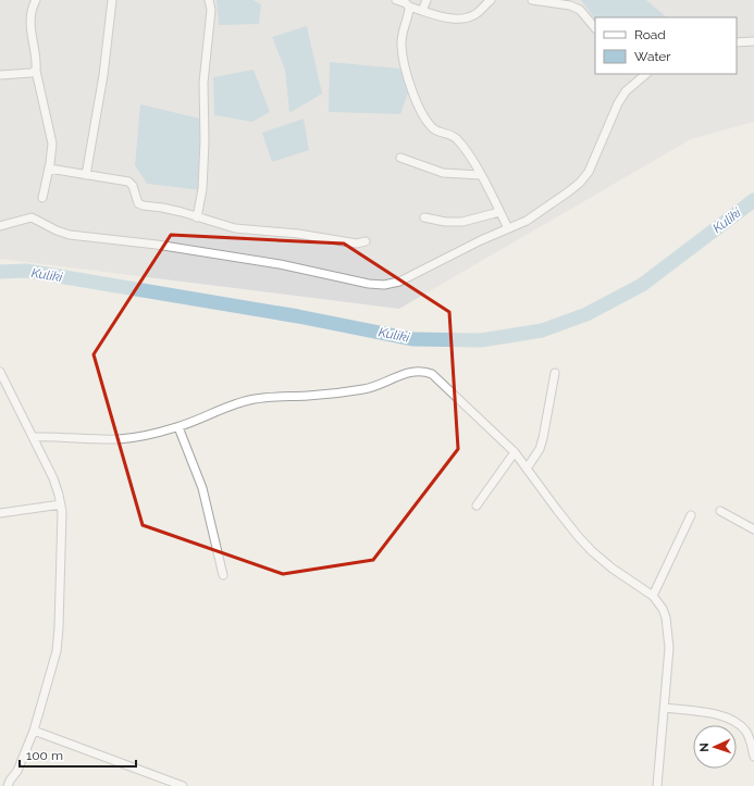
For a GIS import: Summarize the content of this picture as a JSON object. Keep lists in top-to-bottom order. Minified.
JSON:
{"water":["Kuliki"],"legend":["Road","Water"],"scale_bar":"100 m","north":"left"}
